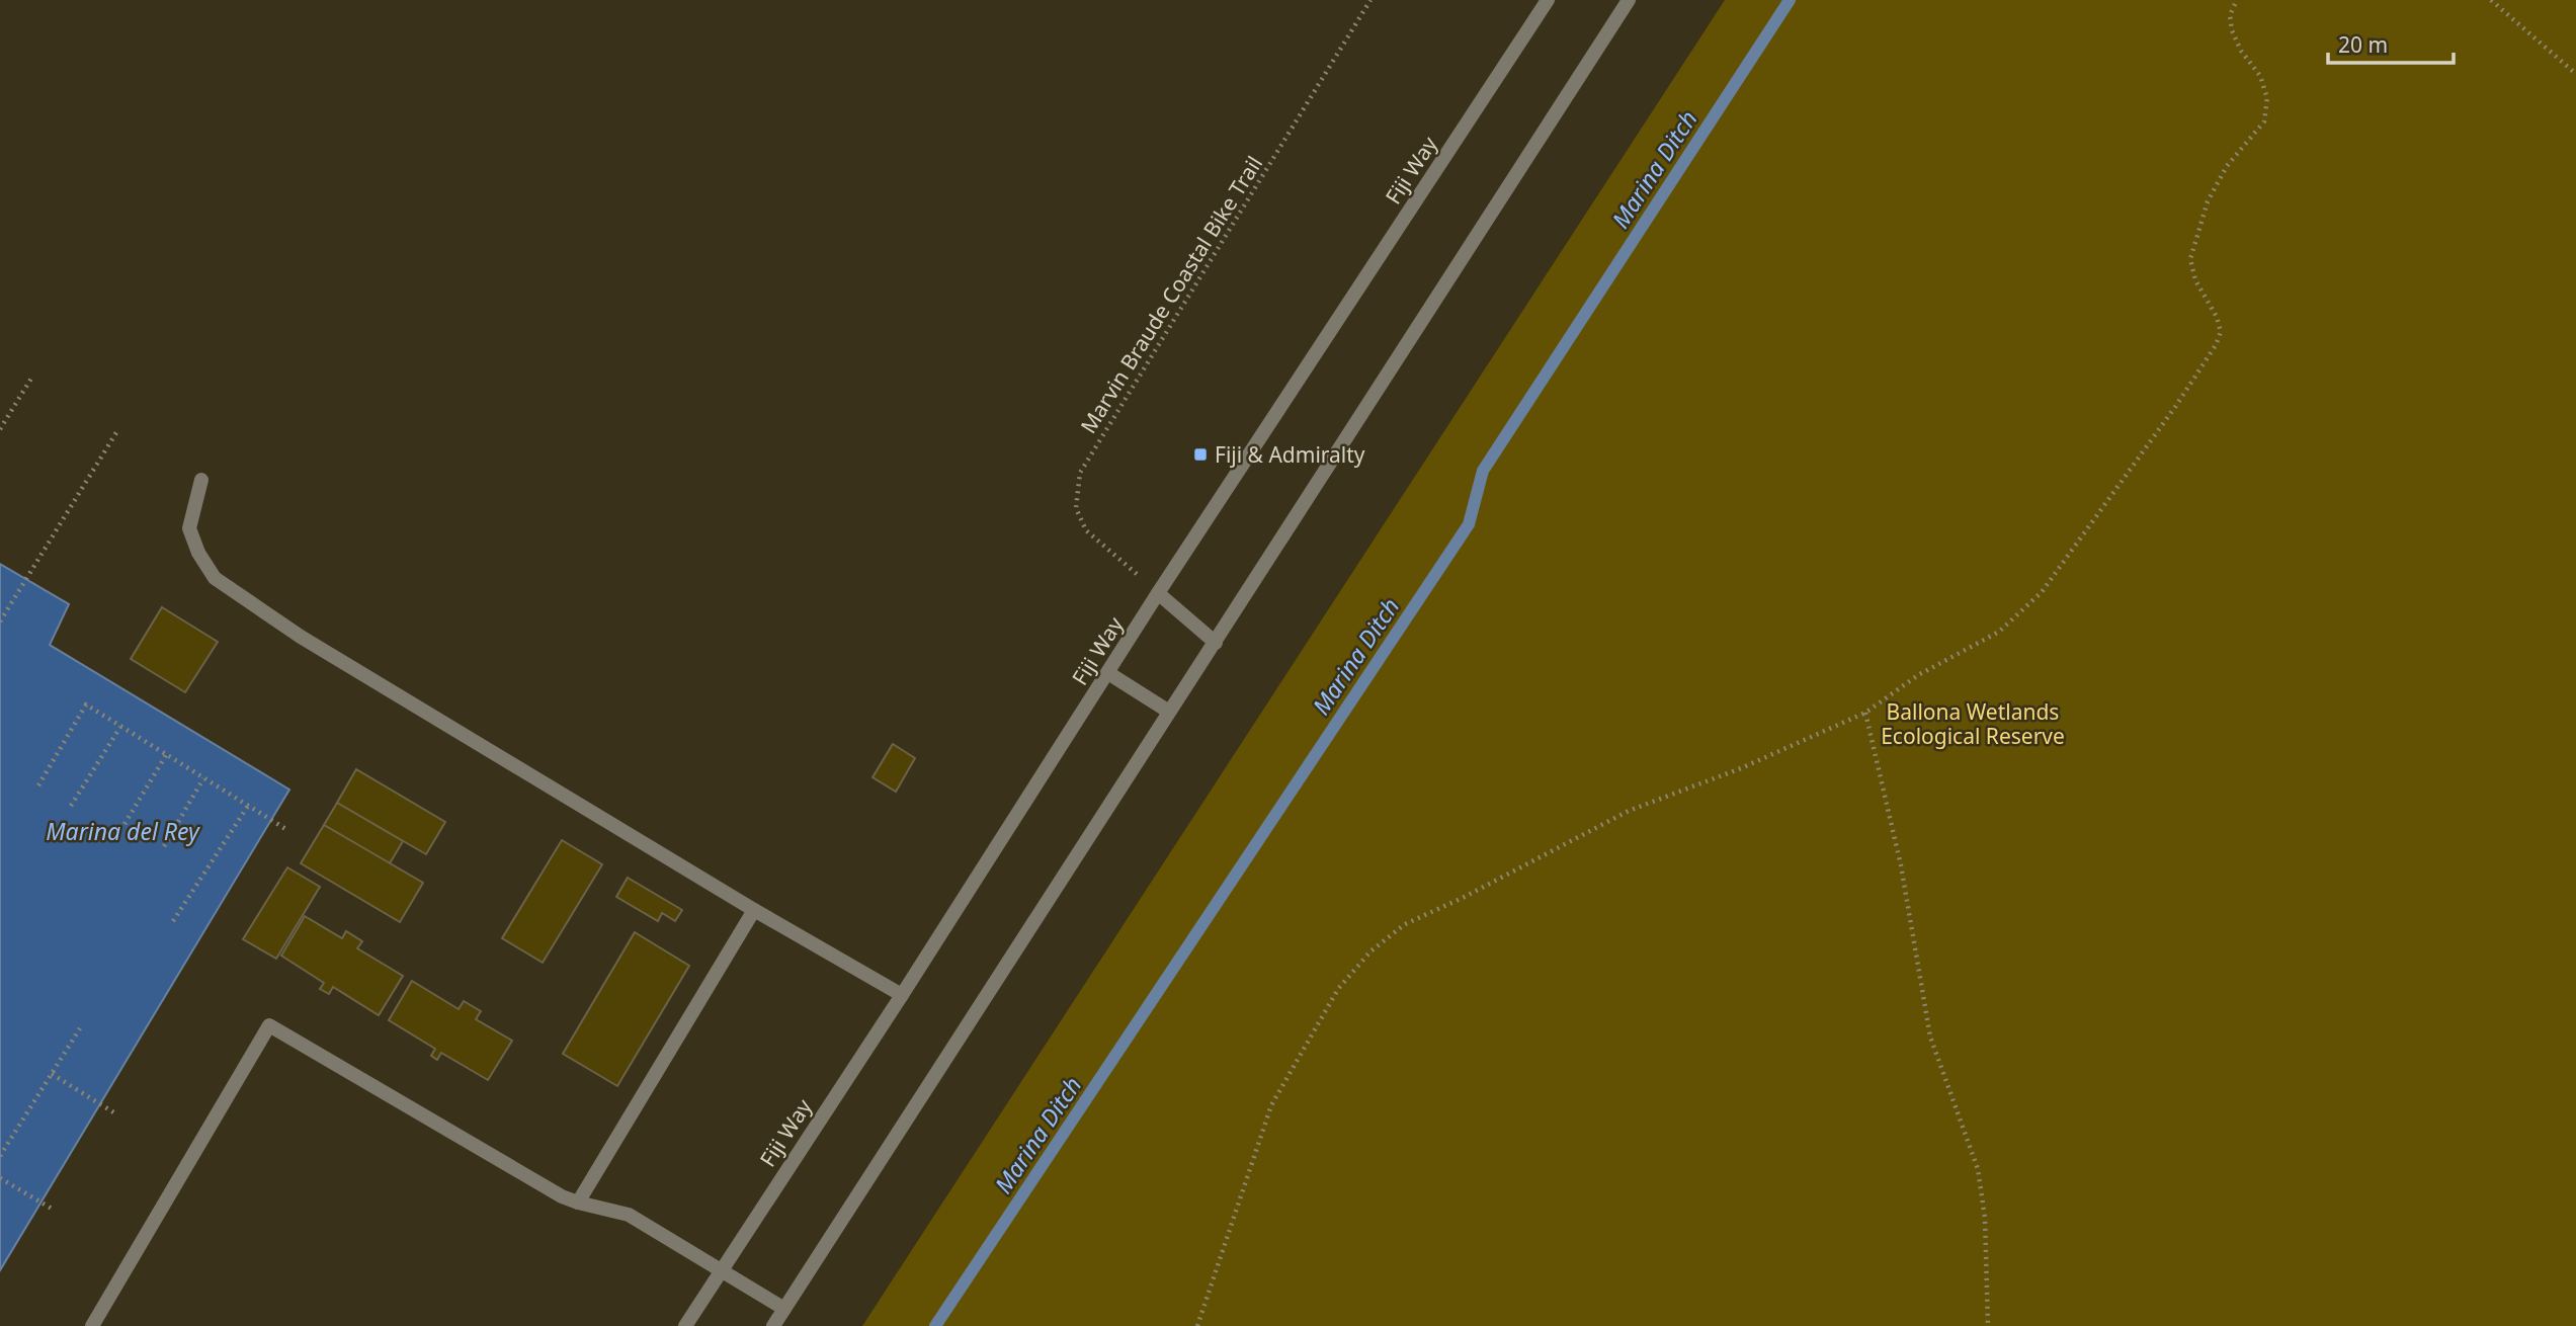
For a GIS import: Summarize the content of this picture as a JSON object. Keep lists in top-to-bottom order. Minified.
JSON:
{"streets":{"street":["Fiji Way"],"path":["Marvin Braude Coastal Bike Trail"]},"crossings":[["Fiji Way","Marvin Braude Coastal Bike Trail"]],"water":["Marina Ditch","Marina del Rey"],"parks":["Ballona Wetlands Ecological Reserve"],"places":{"transit":["Fiji & Admiralty"]},"scale_bar":"20 m"}
